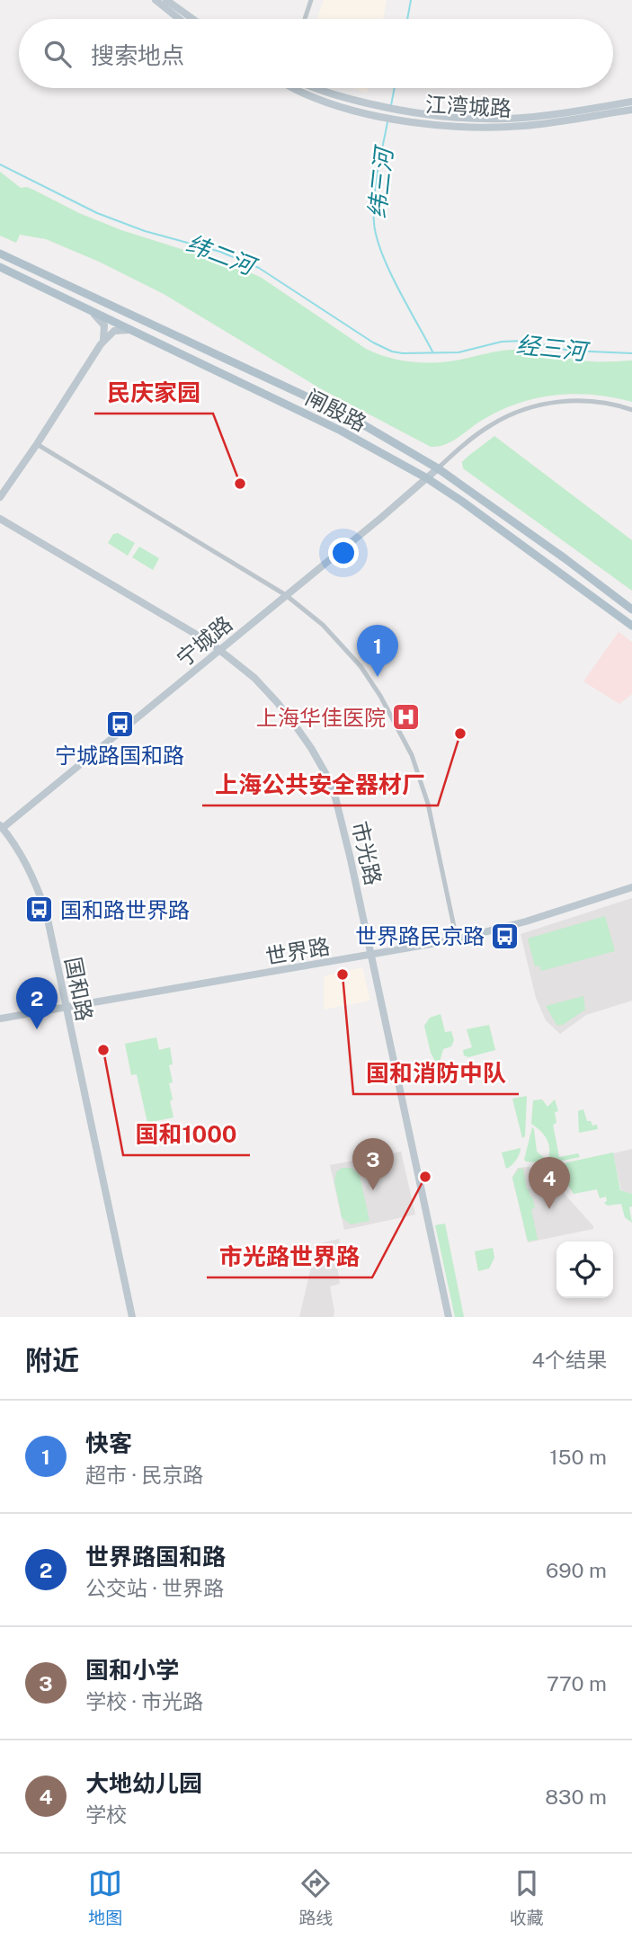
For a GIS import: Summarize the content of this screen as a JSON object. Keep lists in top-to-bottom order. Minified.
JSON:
{"streets":{"main road":["闸殷路"],"street":["江湾城路","宁城路","市光路","世界路","国和路"]},"crossings":[["闸殷路","宁城路"],["宁城路","市光路"],["宁城路","国和路"],["市光路","世界路"],["世界路","国和路"]],"water":["纬三河","纬二河","经三河"],"places":{"other":["民庆家园","上海公共安全器材厂","国和消防中队","国和1000","市光路世界路"],"hospital":["上海华佳医院"],"bus stop":["宁城路国和路","国和路世界路","世界路民京路"]},"page":{"search":"搜索地点","pins":["1","2","3","4"],"heading":["附近","4个结果"],"list":[{"mark":"1","name":"快客","note":"超市 · 民京路","value":"150 m"},{"mark":"2","name":"世界路国和路","note":"公交站 · 世界路","value":"690 m"},{"mark":"3","name":"国和小学","note":"学校 · 市光路","value":"770 m"},{"mark":"4","name":"大地幼儿园","note":"学校","value":"830 m"}],"nav":["地图","路线","收藏"]}}
